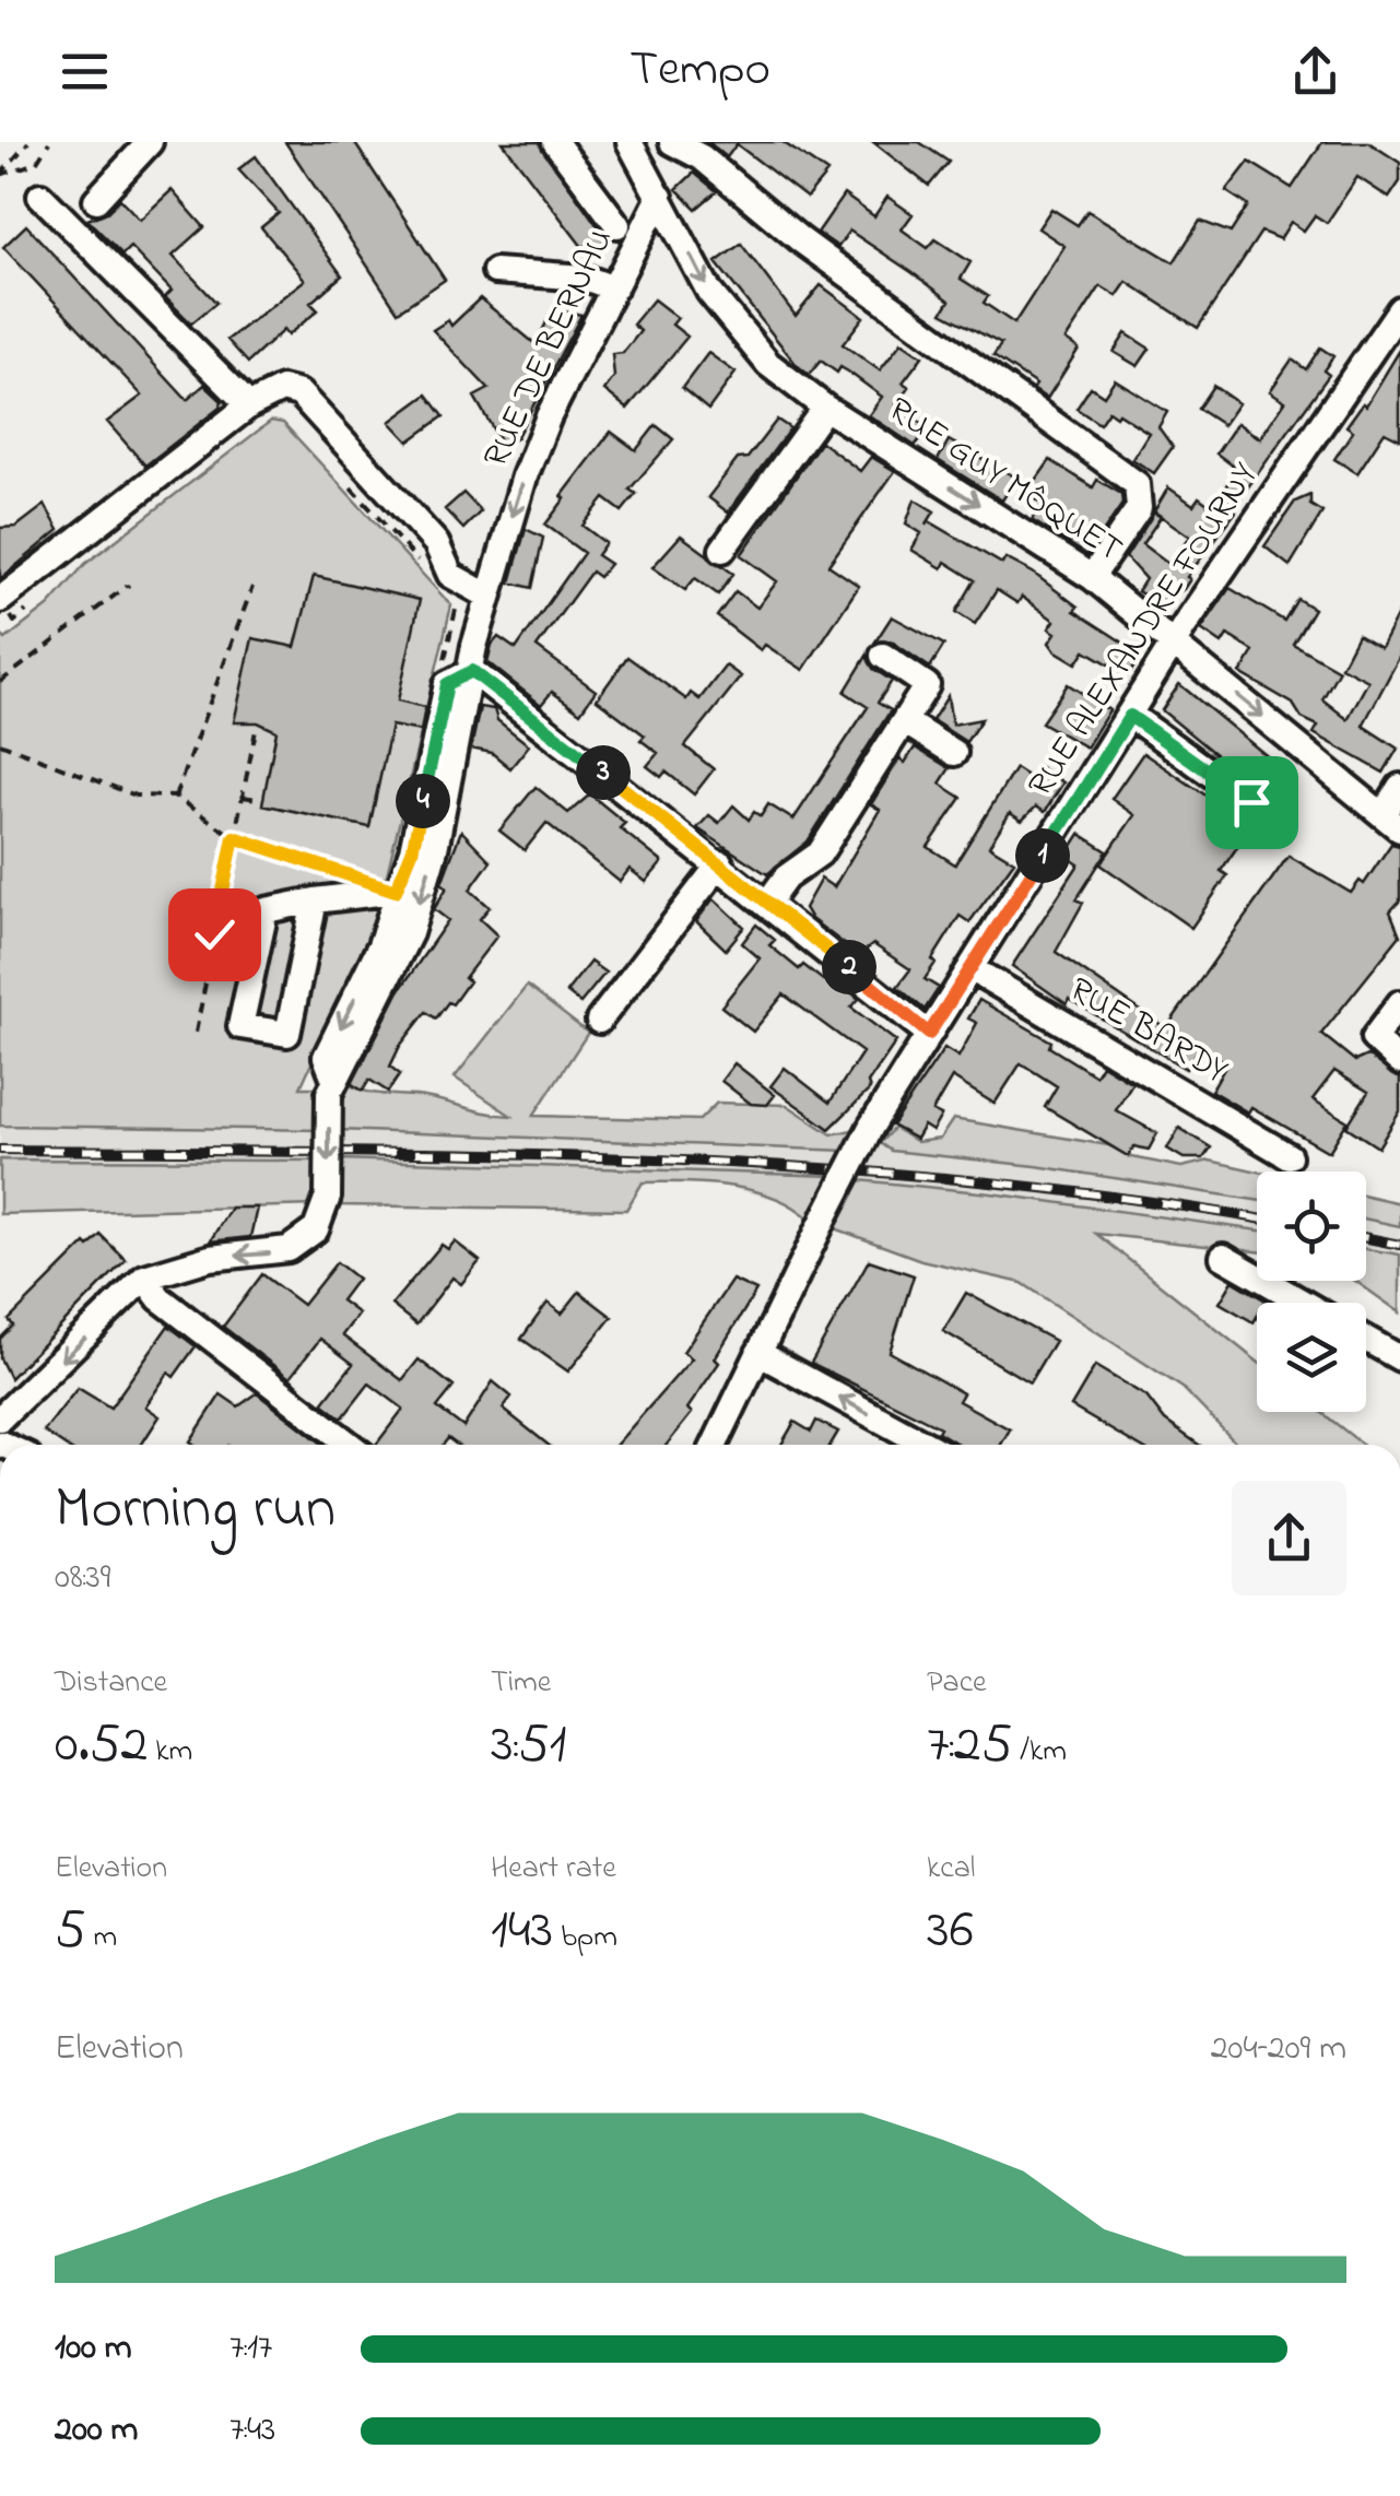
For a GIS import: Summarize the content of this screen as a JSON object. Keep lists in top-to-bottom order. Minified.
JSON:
{"streets":{"street":["RUE DE BERNAU","RUE GUY MÔQUET","RUE ALEXANDRE FOURNY","RUE BARDY"]},"crossings":[["RUE DE BERNAU","RUE GUY MÔQUET"],["RUE GUY MÔQUET","RUE ALEXANDRE FOURNY"],["RUE ALEXANDRE FOURNY","RUE BARDY"]],"one_way":["RUE GUY MÔQUET"],"page":{"header":"Tempo","pins":["3","4","1","2"],"heading":["Morning run","08:39"],"stats":[["Distance","0.52 km"],["Time","3:51"],["Pace","7:25 /km"],["Elevation","5 m"],["Heart rate","143 bpm"],["kcal","36"]],"chart":["Elevation","204–209 m"],"list":[{"name":"100 m","note":"7:17"},{"name":"200 m","note":"7:43"}]}}
